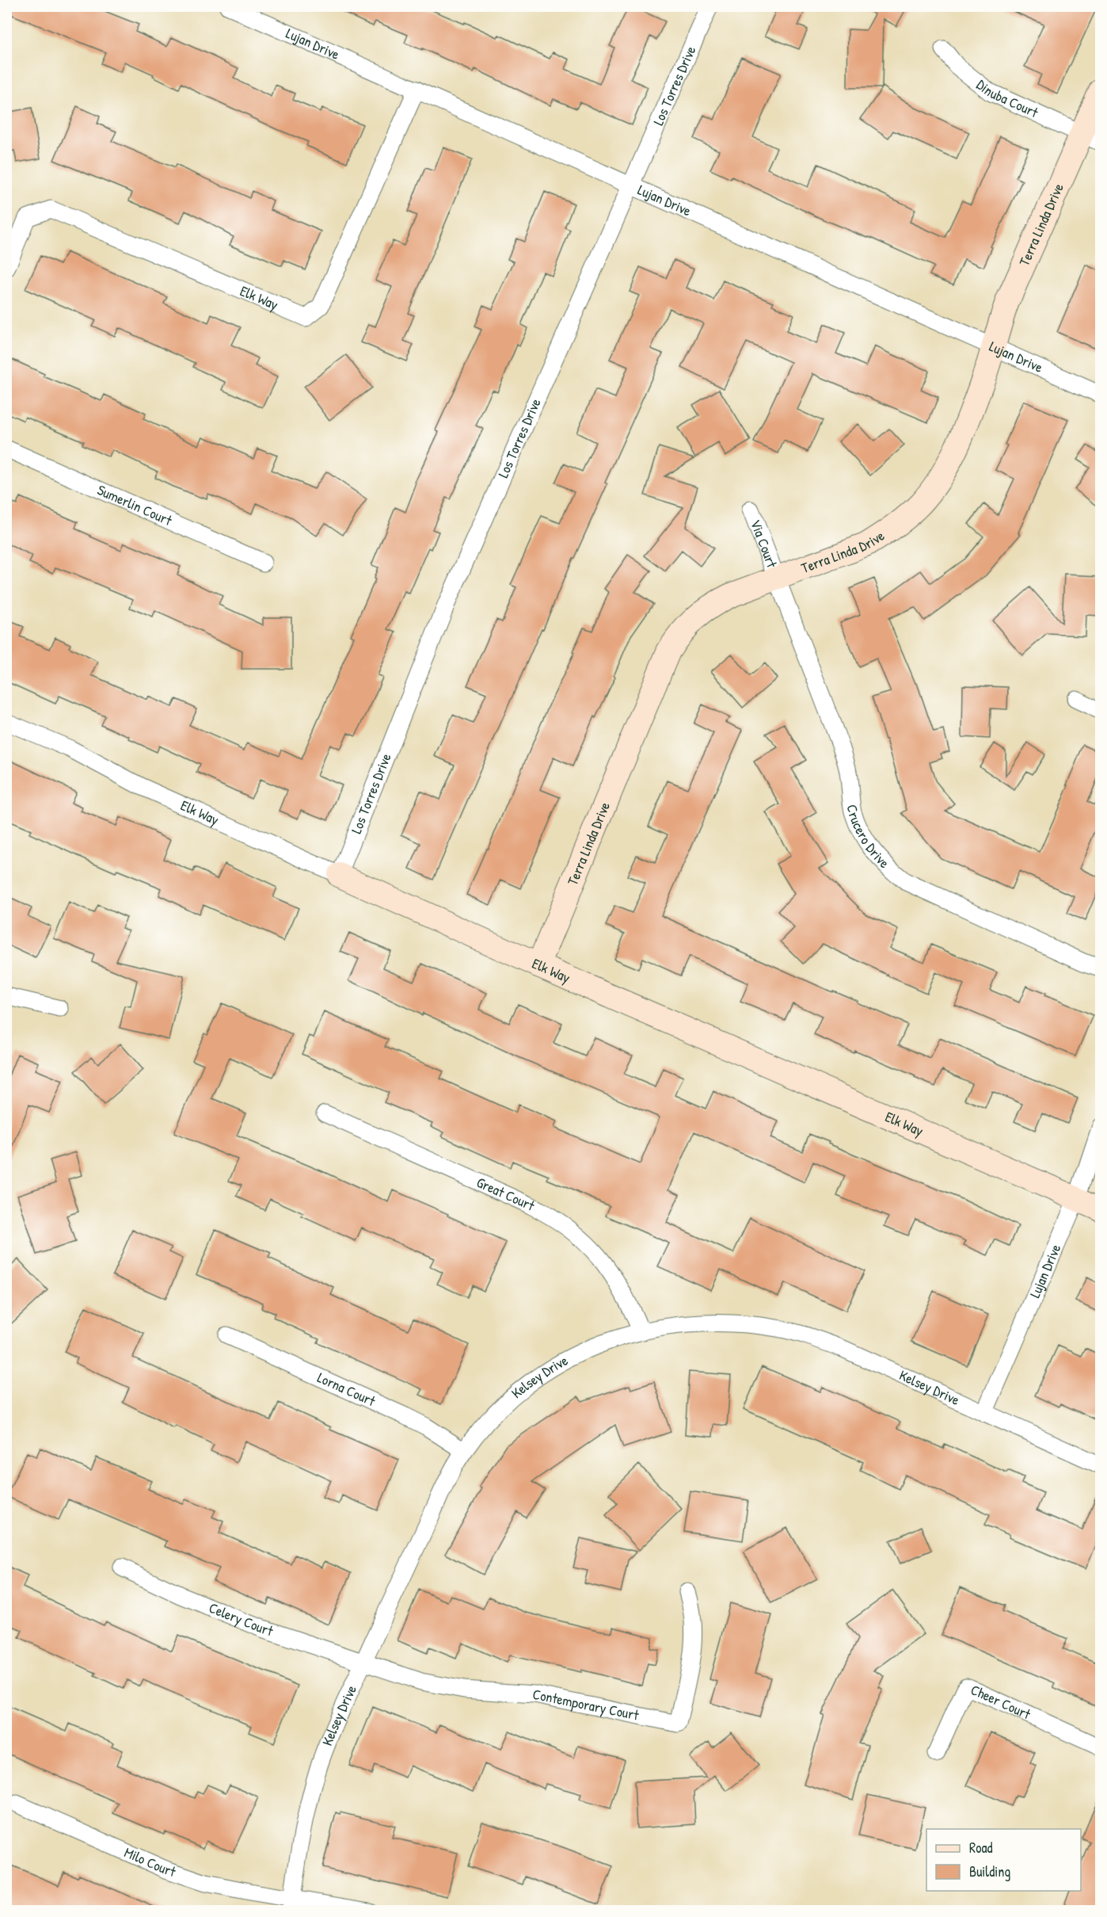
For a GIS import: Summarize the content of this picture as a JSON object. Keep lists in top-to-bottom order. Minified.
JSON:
{"streets":{"street":["Lujan Drive","Los Torres Drive","Dinuba Court","Terra Linda Drive","Elk Way","Sumerlin Court","Via Court","Crucero Drive","Great Court","Kelsey Drive","Lorna Court","Celery Court","Cheer Court","Contemporary Court","Milo Court"]},"crossings":[["Lujan Drive","Los Torres Drive"],["Lujan Drive","Terra Linda Drive"],["Lujan Drive","Elk Way"],["Lujan Drive","Kelsey Drive"],["Los Torres Drive","Elk Way"],["Dinuba Court","Terra Linda Drive"],["Terra Linda Drive","Elk Way"],["Terra Linda Drive","Via Court"],["Terra Linda Drive","Crucero Drive"],["Via Court","Crucero Drive"],["Great Court","Kelsey Drive"],["Kelsey Drive","Lorna Court"],["Kelsey Drive","Celery Court"],["Kelsey Drive","Contemporary Court"],["Kelsey Drive","Milo Court"],["Celery Court","Contemporary Court"]],"legend":["Road","Building"]}
